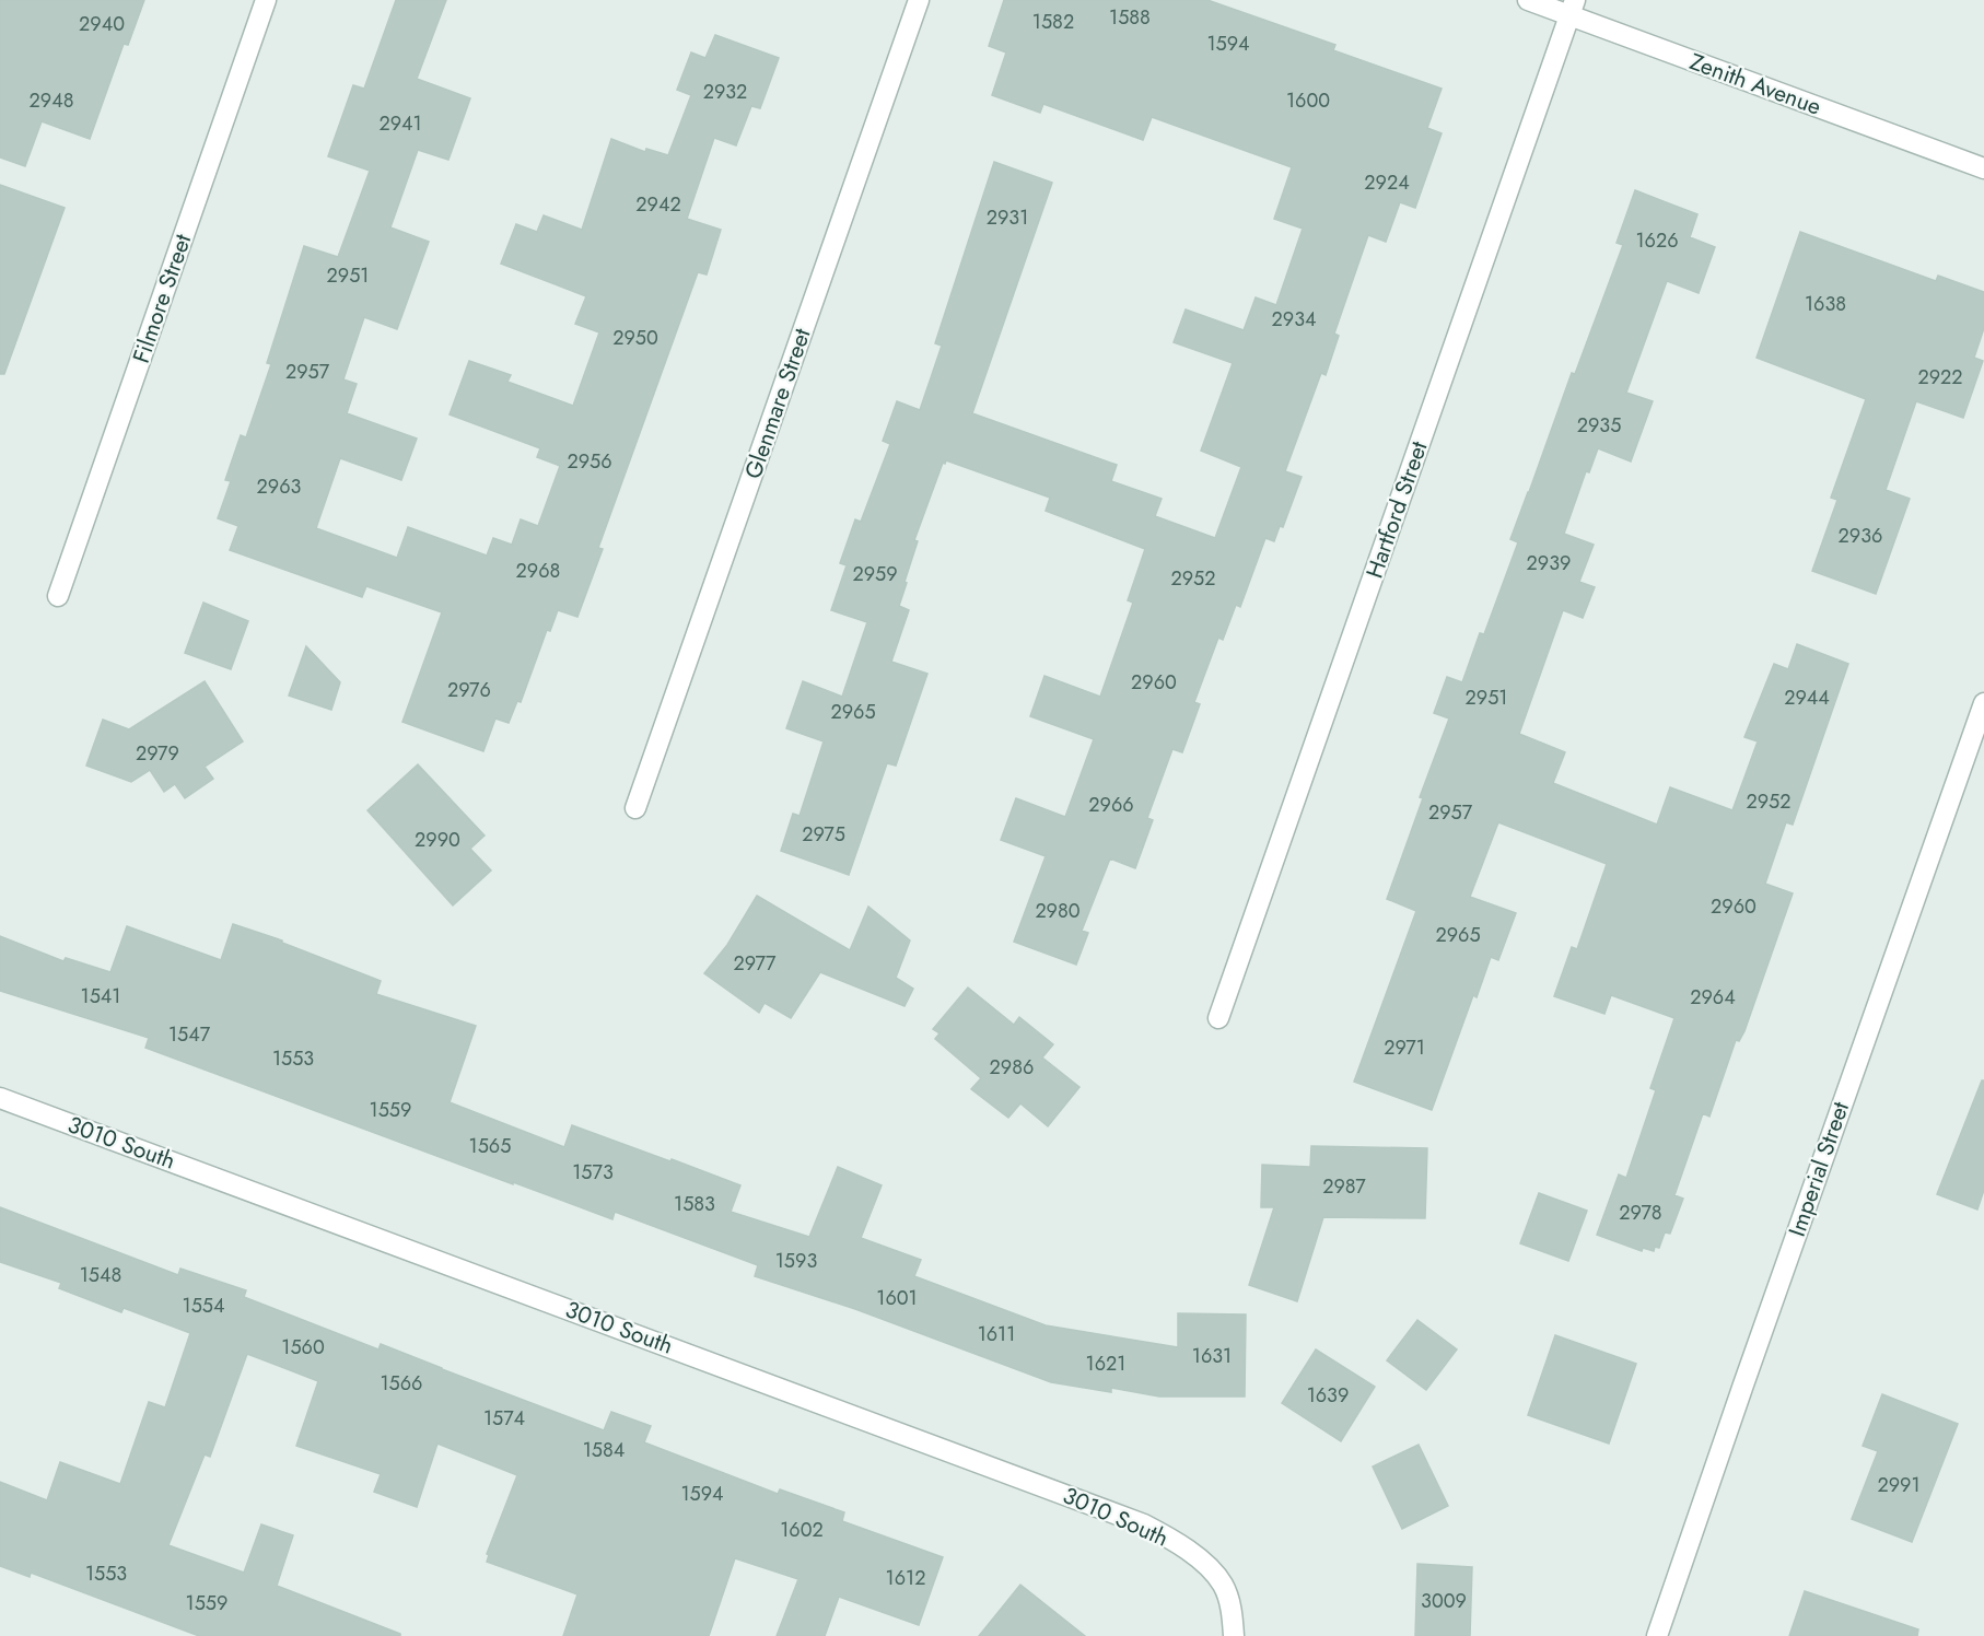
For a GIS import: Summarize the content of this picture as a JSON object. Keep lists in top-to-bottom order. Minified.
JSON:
{"streets":{"street":["Zenith Avenue","Filmore Street","Glenmare Street","Hartford Street","3010 South","Imperial Street"]},"crossings":[["Zenith Avenue","Hartford Street"]],"house_numbers":["1588","1582","2940","1594","2932","2948","1600","2941","2924","2942","2931","1626","2951","1638","2934","2950","2957","2922","2935","2956","2963","2936","2939","2968","2959","2952","2960","2976","2951","2944","2965","2979","2952","2966","2957","2975","2990","2960","2980","2965","2977","1541","2964","1547","2971","1553","2986","1559","1565","1573","2987","1583","2978","1593","1548","1601","1554","1611","1560","1631","1621","1566","1639","1574","1584","2991","1594","1602","1553","1612","3009","1559"]}
